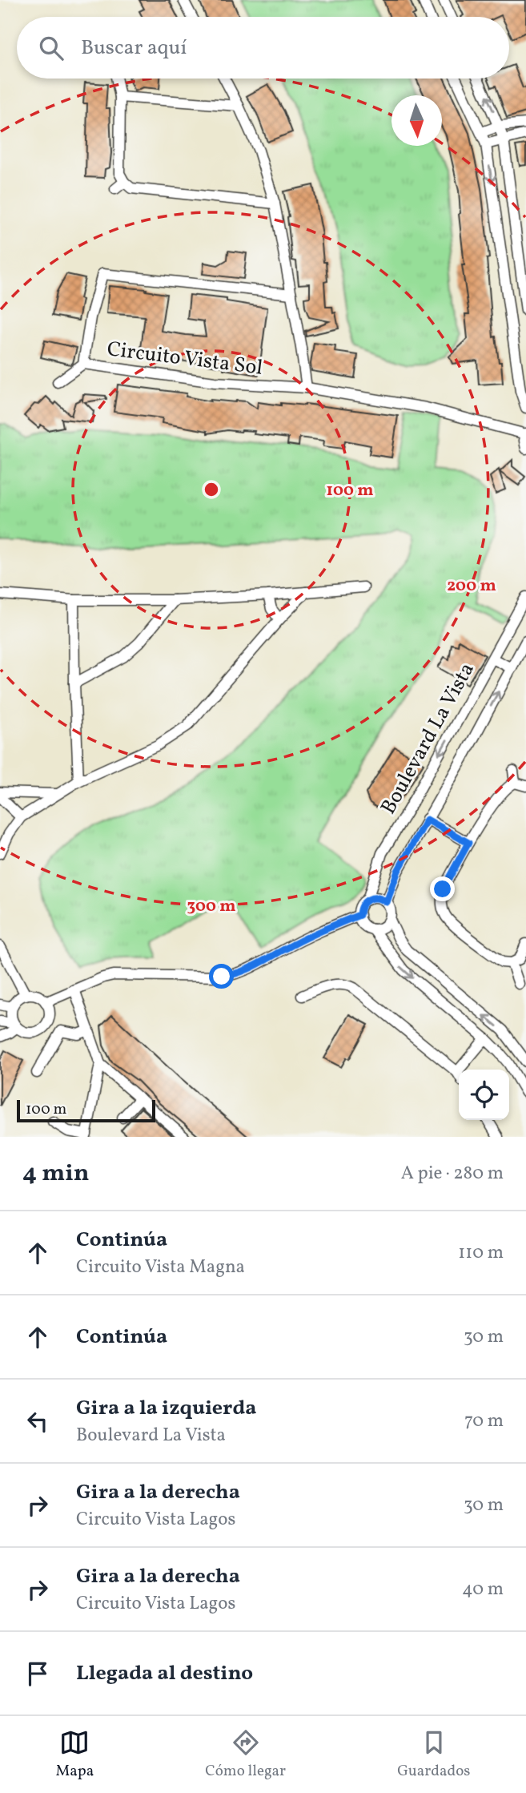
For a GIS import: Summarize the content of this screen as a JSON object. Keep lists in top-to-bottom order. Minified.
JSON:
{"streets":{"street":["Circuito Vista Sol","Boulevard La Vista"]},"scale_bar":"100 m","north":"bottom","page":{"search":"Buscar aquí","scale":"100 m","heading":["4 min","A pie · 280 m"],"list":[["Continúa","Circuito Vista Magna","110 m"],["Continúa","30 m"],["Gira a la izquierda","Boulevard La Vista","70 m"],["Gira a la derecha","Circuito Vista Lagos","30 m"],["Gira a la derecha","Circuito Vista Lagos","40 m"],"Llegada al destino"],"nav":["Mapa","Cómo llegar","Guardados"]},"rings":["100 m","200 m","300 m"]}
